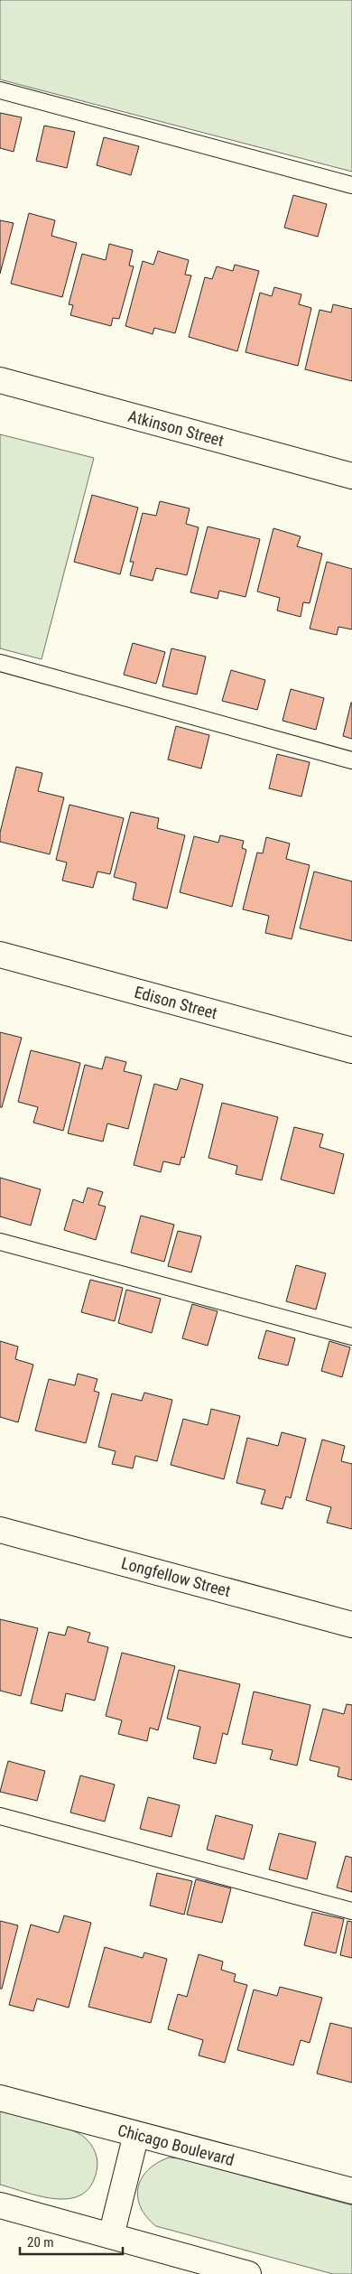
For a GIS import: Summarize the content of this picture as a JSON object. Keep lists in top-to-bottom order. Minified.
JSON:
{"streets":{"street":["Atkinson Street","Edison Street","Longfellow Street","Chicago Boulevard"]},"scale_bar":"20 m"}
